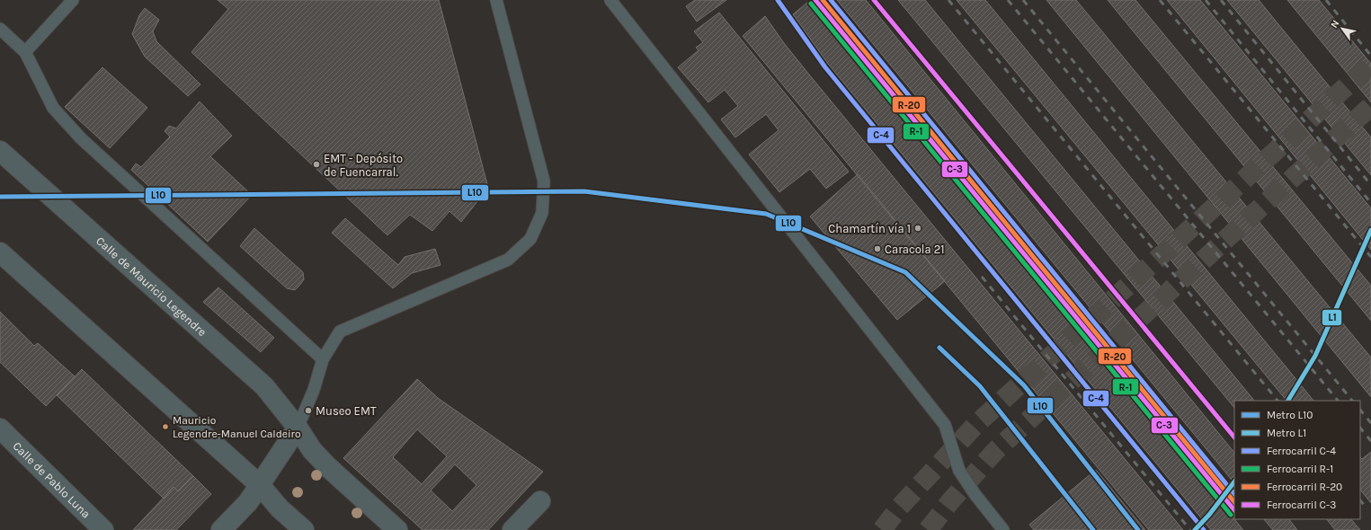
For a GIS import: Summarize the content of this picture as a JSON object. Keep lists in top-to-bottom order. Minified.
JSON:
{"streets":{"street":["Calle de Mauricio Legendre","Calle de Pablo Luna"]},"places":["EMT - Depósito de Fuencarral.","Chamartín vía 1","Caracola 21","Museo EMT","Mauricio Legendre-Manuel Caldeiro"],"lines":["rail line C-4","rail line R-20","rail line C-3","rail line R-1","metro line L10","metro line L1"],"legend":["Metro L10","Metro L1","Ferrocarril C-4","Ferrocarril R-1","Ferrocarril R-20","Ferrocarril C-3"],"north":"top left"}
